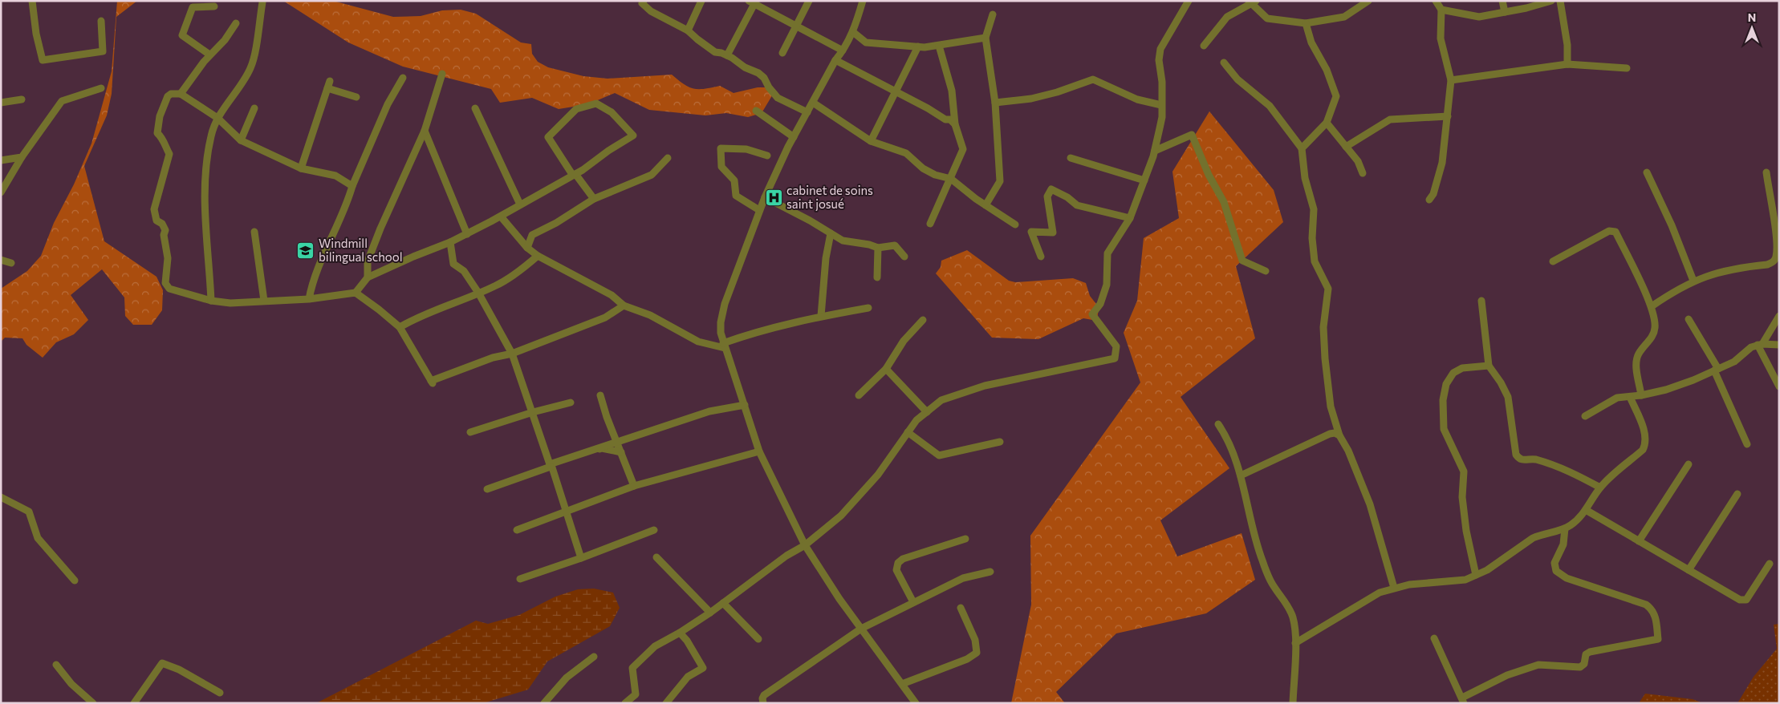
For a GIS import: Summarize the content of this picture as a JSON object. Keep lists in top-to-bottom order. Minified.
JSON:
{"places":{"hospital":["cabinet de soins saint josué"],"school or university":["Windmill bilingual school"]},"north":"top"}
